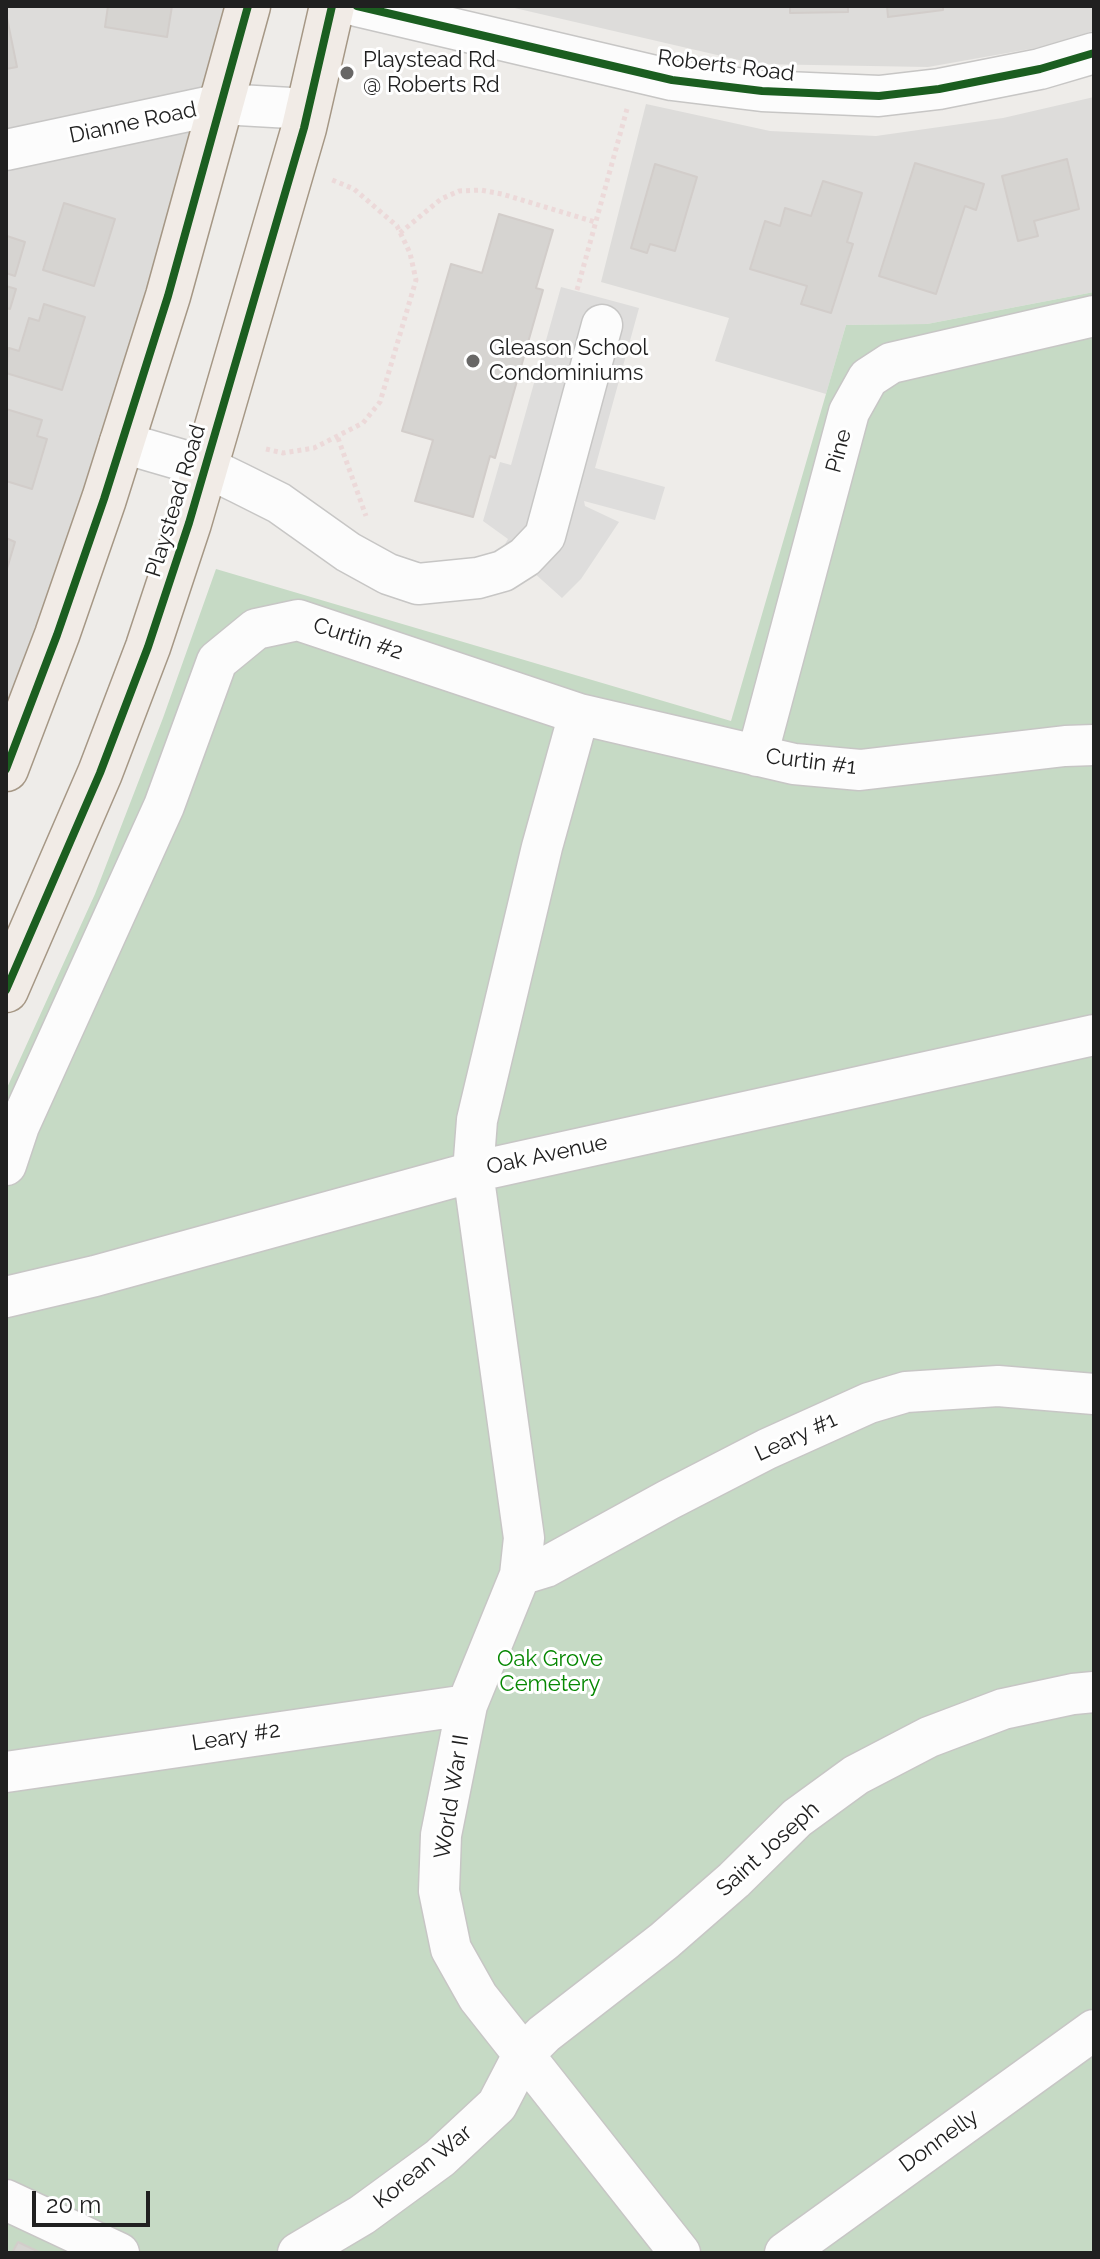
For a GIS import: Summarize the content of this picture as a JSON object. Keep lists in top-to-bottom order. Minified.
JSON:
{"streets":{"main road":["Playstead Road"],"street":["Roberts Road","Dianne Road","Pine","Curtin #2","Curtin #1","Oak Avenue","Leary #1","Leary #2","World War II","Saint Joseph","Donnelly","Korean War"]},"crossings":[["Dianne Road","Playstead Road"],["Pine","Curtin #1"],["Curtin #2","Curtin #1"],["Leary #1","World War II"],["Leary #2","World War II"],["World War II","Saint Joseph"],["World War II","Korean War"],["Saint Joseph","Korean War"]],"parks":["Oak Grove Cemetery"],"places":["Playstead Rd @ Roberts Rd","Gleason School Condominiums"],"scale_bar":"20 m"}
